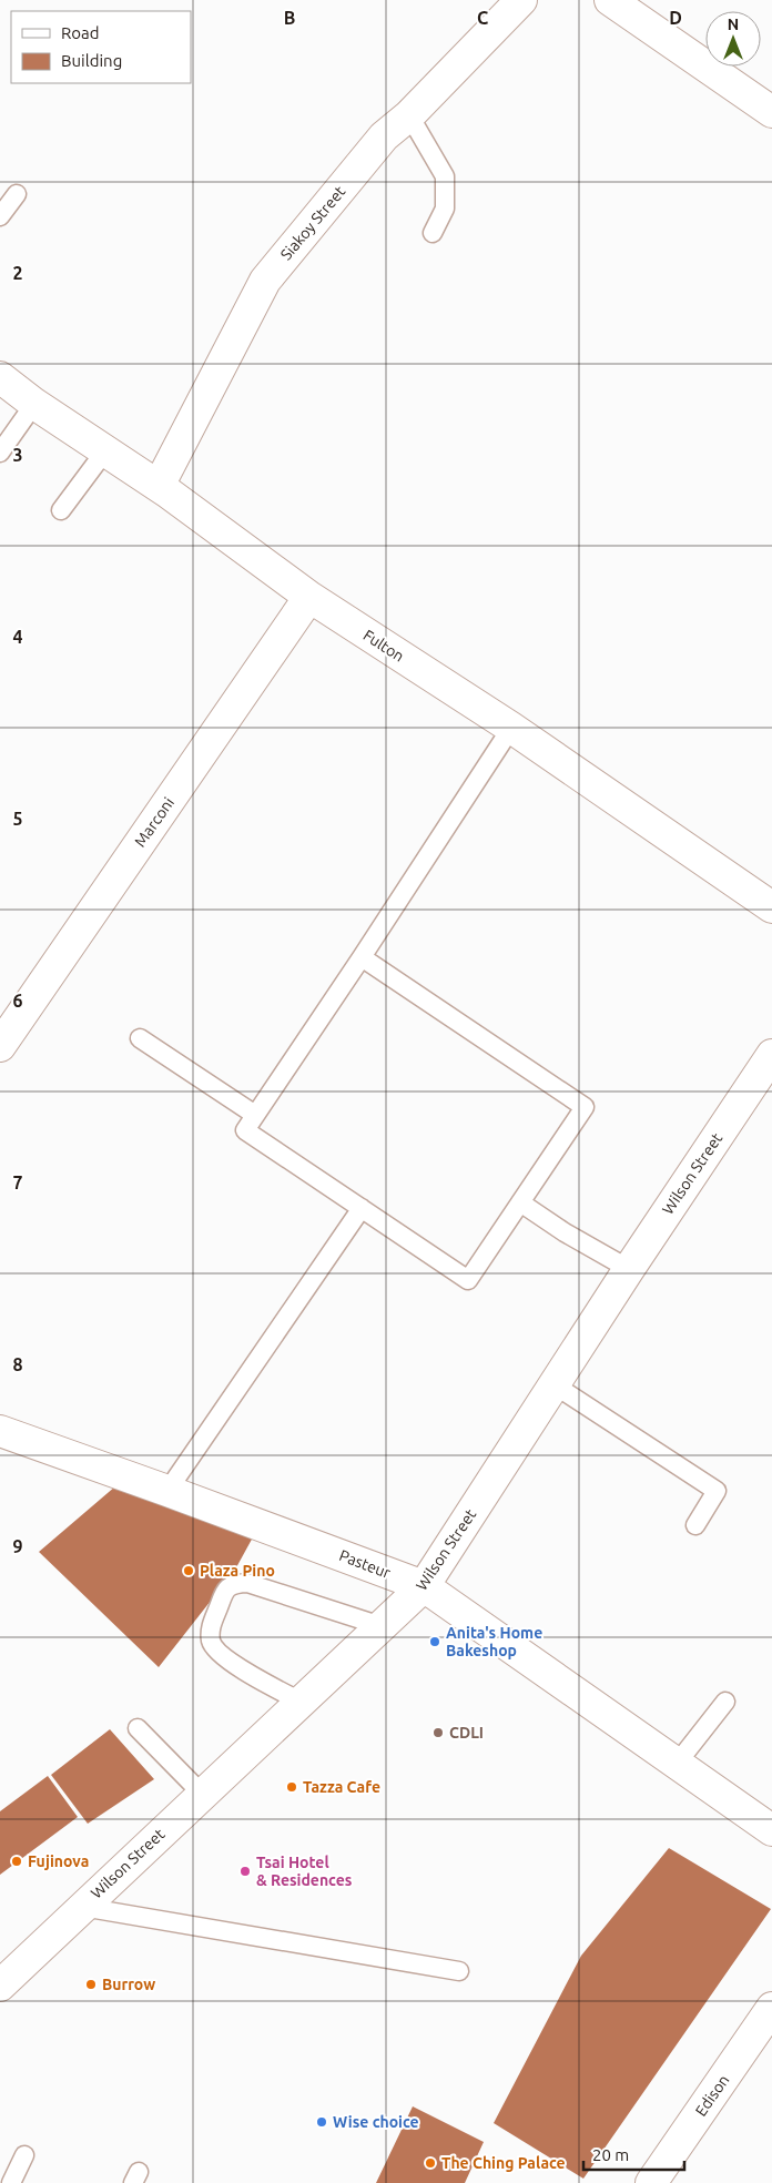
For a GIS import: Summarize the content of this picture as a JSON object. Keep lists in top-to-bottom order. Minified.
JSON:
{"streets":{"street":["Siakoy Street","Fulton","Marconi","Wilson Street","Pasteur","Edison"]},"crossings":[["Siakoy Street","Fulton"],["Fulton","Marconi"],["Wilson Street","Pasteur"]],"places":["Plaza Pino","Anita's Home Bakeshop","CDLI","Tazza Cafe","Fujinova","Tsai Hotel & Residences","Burrow","Wise choice","The Ching Palace"],"legend":["Road","Building"],"scale_bar":"20 m","north":"top","grid":{"columns":["B","C","D"],"rows":["2","3","4","5","6","7","8","9"]}}
